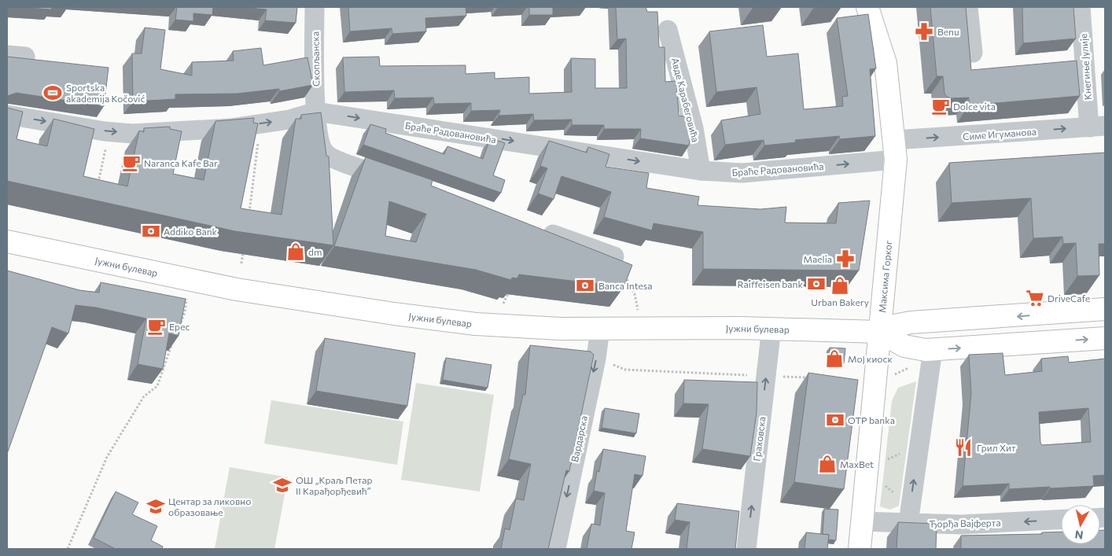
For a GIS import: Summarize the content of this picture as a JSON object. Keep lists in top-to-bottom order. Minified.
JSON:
{"streets":{"main road":["Јужни булевар","Максима Горког"],"street":["Скопљанска","Кнегиње Јулије","Авде Карабеговића","Браће Радовановића","Симе Игуманова","Вардарска","Граховска","Ђорђа Вајферта"]},"crossings":[["Скопљанска","Браће Радовановића"],["Кнегиње Јулије","Симе Игуманова"],["Авде Карабеговића","Браће Радовановића"],["Браће Радовановића","Симе Игуманова"],["Браће Радовановића","Максима Горког"],["Симе Игуманова","Максима Горког"],["Јужни булевар","Максима Горког"],["Јужни булевар","Вардарска"],["Јужни булевар","Граховска"],["Максима Горког","Ђорђа Вајферта"]],"one_way":["Браће Радовановића","Симе Игуманова","Вардарска","Ђорђа Вајферта"],"places":{"pharmacy":["Benu","Maelia"],"sports":["Sportska akademija Kočović"],"cafe":["Dolce vita","Naranca Kafe Bar","Ерес"],"bank":["Addiko Bank","Raiffeisen bank","Banca Intesa","OTP banka"],"shop":["dm","Urban Bakery","Мој киоск","MaxBet"],"supermarket":["DriveCafe"],"restaurant":["Грил Хит"],"school or university":["ОШ „Краљ Петар II Карађорђевић”","Центар за ликовно образовање"]},"north":"bottom"}
